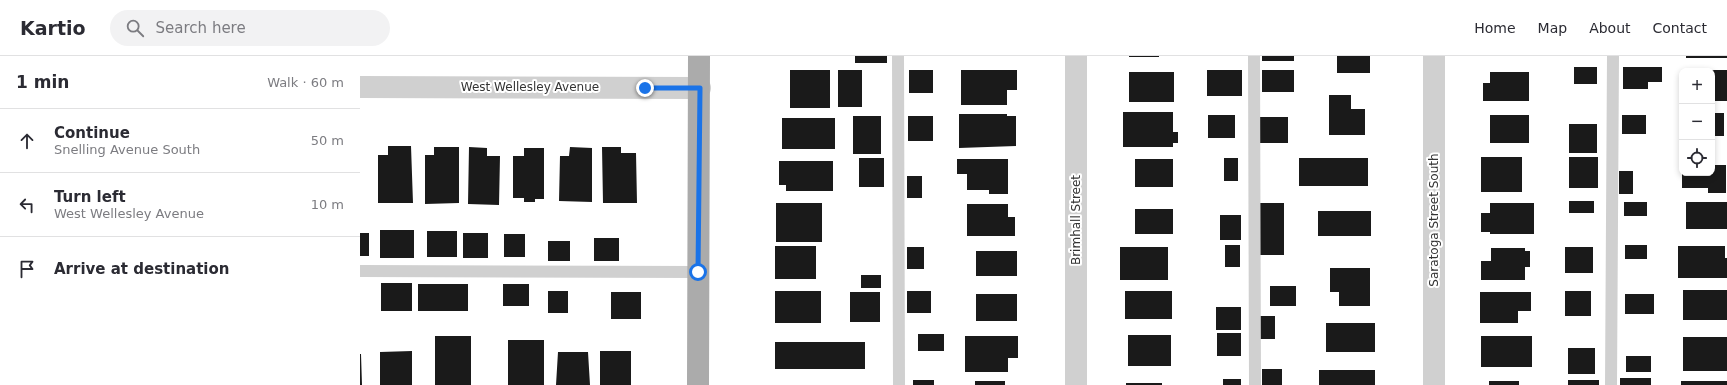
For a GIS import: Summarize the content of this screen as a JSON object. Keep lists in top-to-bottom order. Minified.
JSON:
{"streets":{"street":["West Wellesley Avenue","Brimhall Street","Saratoga Street South"]},"page":{"header":"Kartio","search":"Search here","nav":["Home","Map","About","Contact"],"heading":["1 min","Walk · 60 m"],"map_buttons":["+","−"],"list":[["Continue","Snelling Avenue South","50 m"],["Turn left","West Wellesley Avenue","10 m"],"Arrive at destination"]}}
